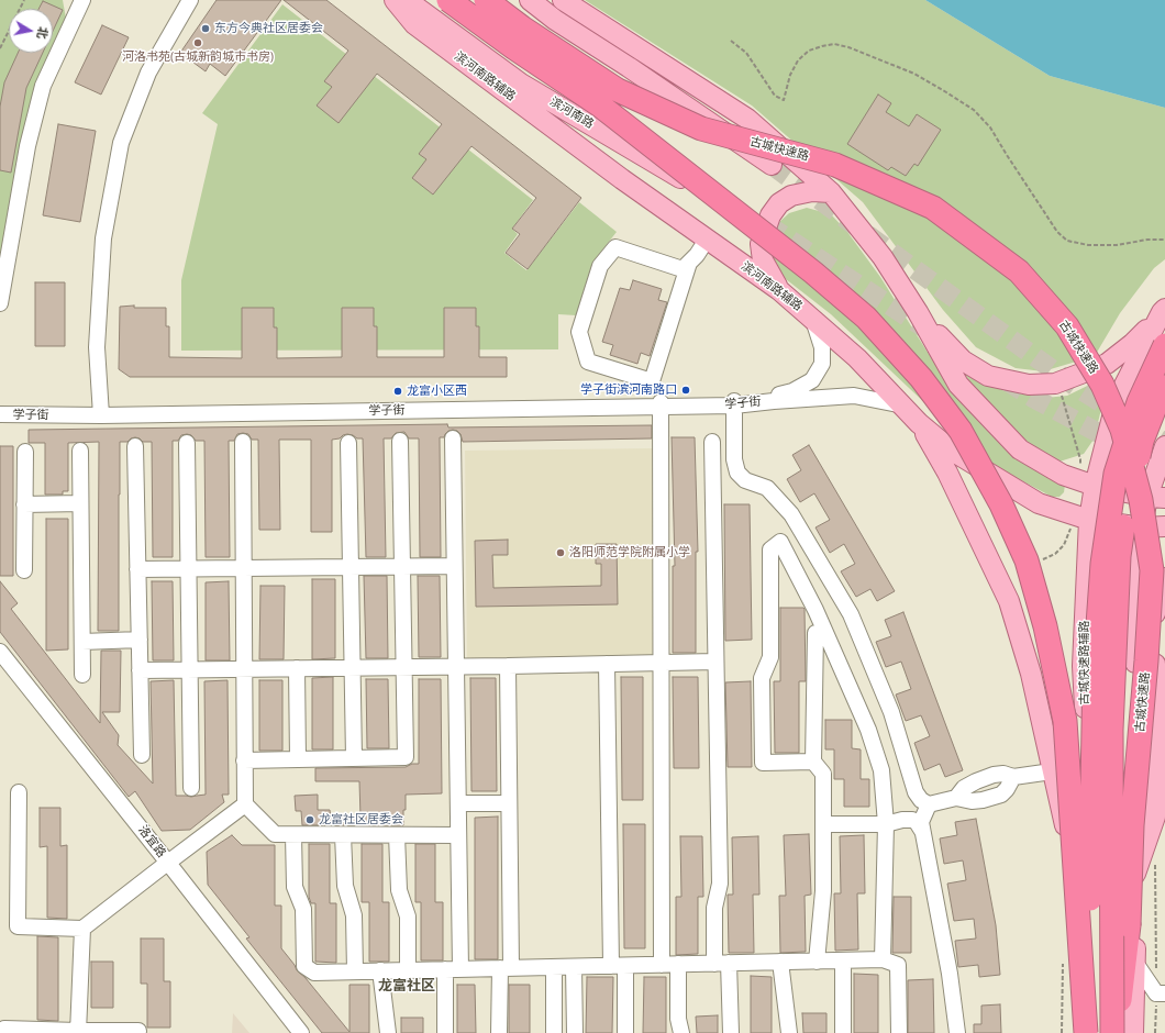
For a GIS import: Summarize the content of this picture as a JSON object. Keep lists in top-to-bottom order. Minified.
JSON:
{"streets":{"highway":["古城快速路"],"main road":["滨河南路辅路","滨河南路","古城快速路辅路"],"street":["学子街","洛宜路"]},"crossings":[["滨河南路辅路","古城快速路辅路"]],"districts":["龙富社区"],"places":["东方今典社区居委会","河洛书苑(古城新韵城市书房)","学子街滨河南路口","龙富小区西","洛阳师范学院附属小学","龙富社区居委会"],"north":"right"}
